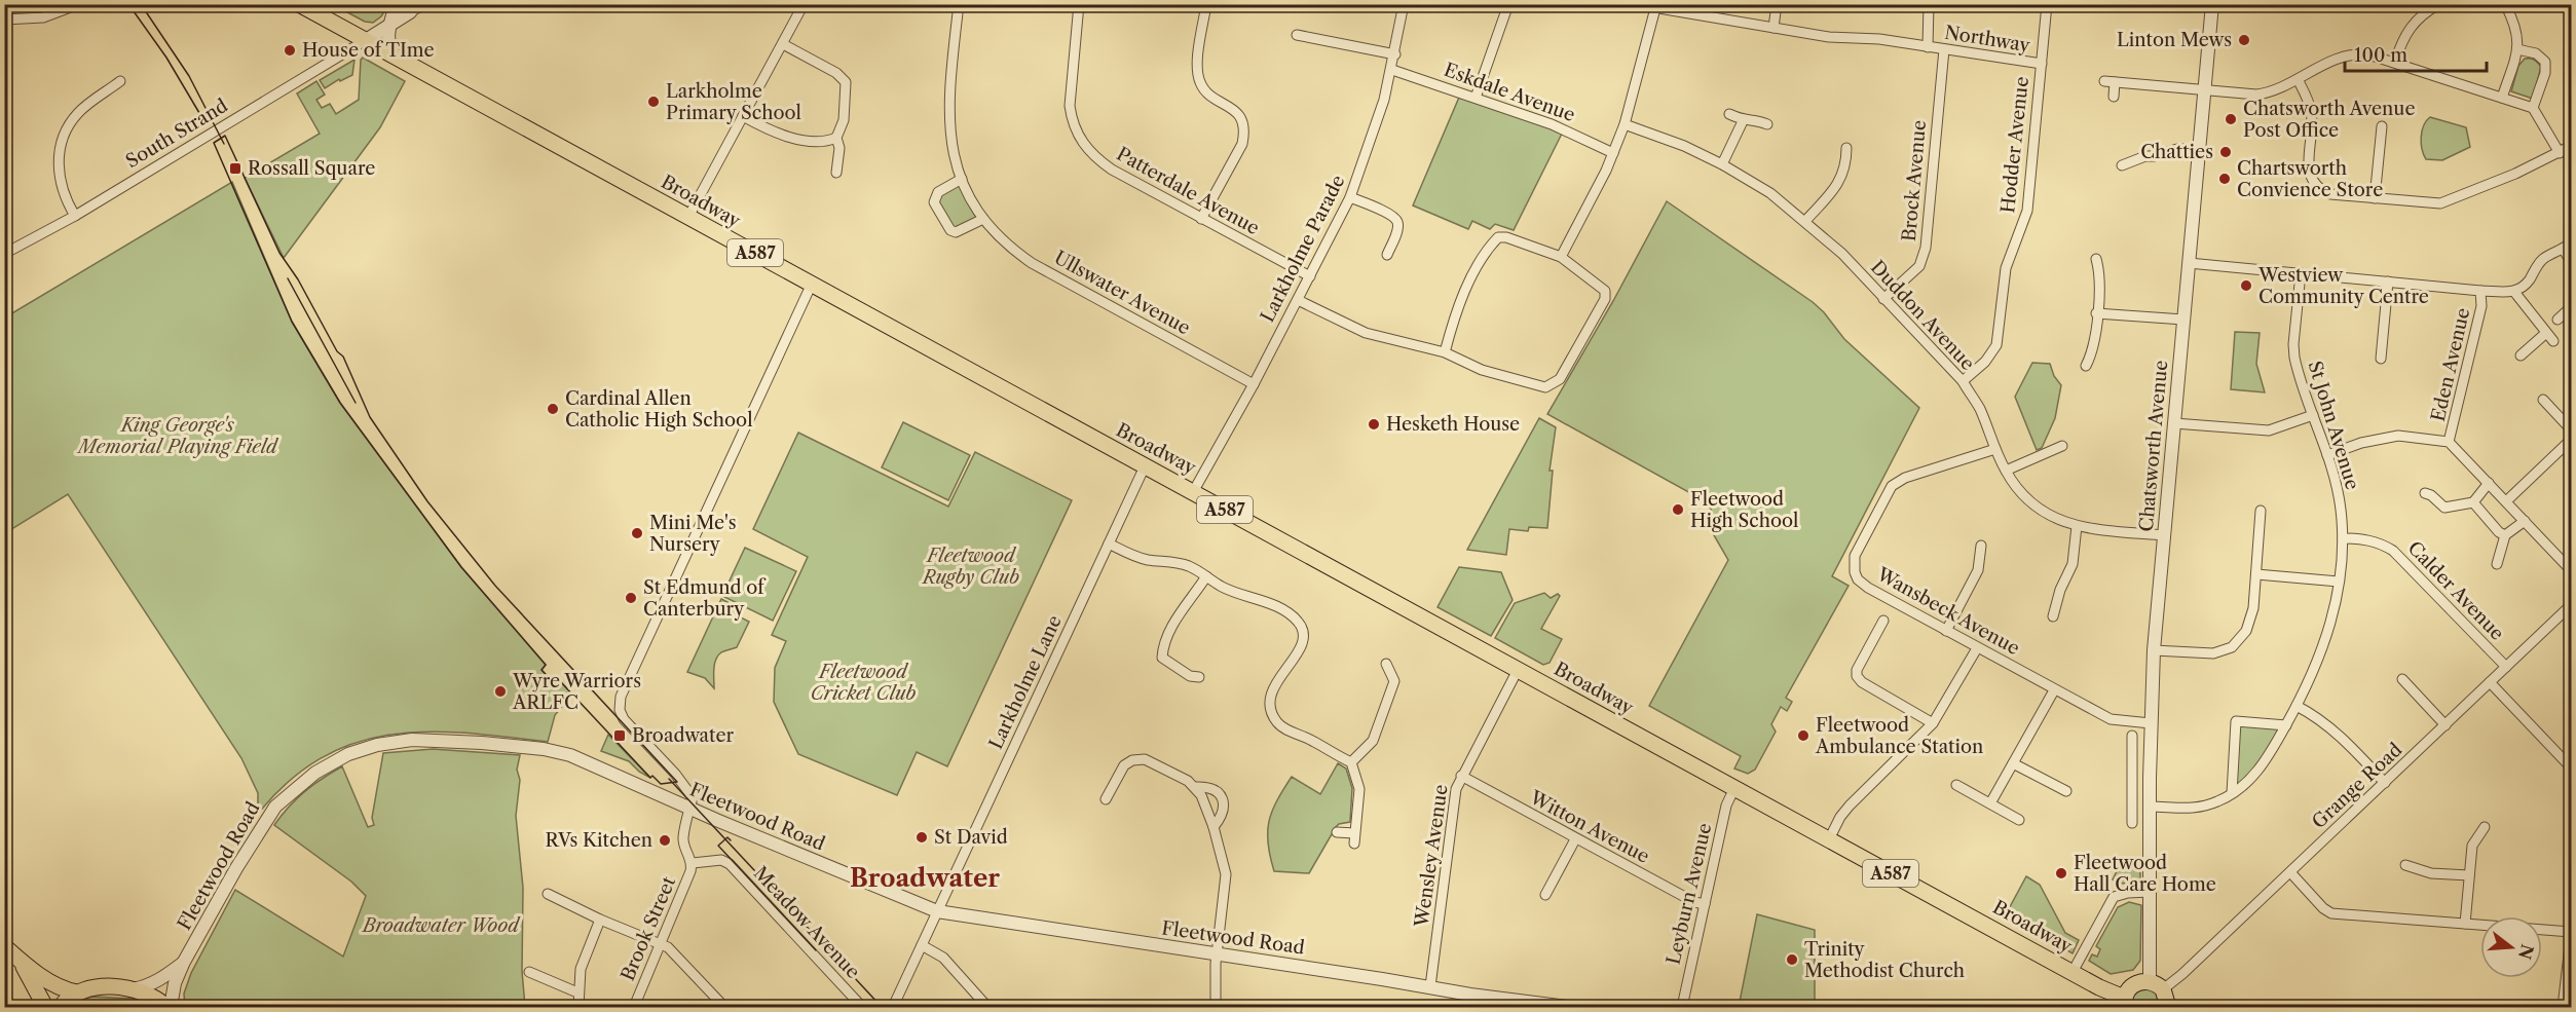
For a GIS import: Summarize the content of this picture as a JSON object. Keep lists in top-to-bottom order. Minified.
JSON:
{"streets":{"main road":["Broadway","A587"],"street":["Northway","Eskdale Avenue","South Strand","Hodder Avenue","Brock Avenue","Patterdale Avenue","Larkholme Parade","Ullswater Avenue","Duddon Avenue","Eden Avenue","St John Avenue","Chatsworth Avenue","Calder Avenue","Wansbeck Avenue","Larkholme Lane","Grange Road","Fleetwood Road","Witton Avenue","Wensley Avenue","Leyburn Avenue","Meadow Avenue","Brook Street"]},"crossings":[["Northway","Hodder Avenue"],["Northway","Brock Avenue"],["Eskdale Avenue","Larkholme Parade"],["South Strand","Broadway"],["Hodder Avenue","Duddon Avenue"],["Brock Avenue","Duddon Avenue"],["Patterdale Avenue","Larkholme Parade"],["Broadway","Larkholme Parade"],["Broadway","A587"],["Broadway","Larkholme Lane"],["Broadway","Wensley Avenue"],["Broadway","Leyburn Avenue"],["Larkholme Parade","Ullswater Avenue"],["A587","Chatsworth Avenue"],["A587","Grange Road"],["Duddon Avenue","Chatsworth Avenue"],["Duddon Avenue","Wansbeck Avenue"],["Eden Avenue","St John Avenue"],["Eden Avenue","Chatsworth Avenue"],["St John Avenue","Chatsworth Avenue"],["St John Avenue","Calder Avenue"],["Chatsworth Avenue","Wansbeck Avenue"],["Chatsworth Avenue","Grange Road"],["Calder Avenue","Grange Road"],["Larkholme Lane","Fleetwood Road"],["Fleetwood Road","Wensley Avenue"],["Fleetwood Road","Brook Street"],["Witton Avenue","Wensley Avenue"],["Witton Avenue","Leyburn Avenue"],["Meadow Avenue","Brook Street"]],"districts":["Broadwater"],"parks":["King George's Memorial Playing Field","Fleetwood Rugby Club","Fleetwood Cricket Club","Broadwater Wood"],"places":{"other":["Linton Mews","House of TIme","Larkholme Primary School","Chatsworth Avenue Post Office","Chatties","Chartsworth Convience Store","Westview Community Centre","Cardinal Allen Catholic High School","Hesketh House","Fleetwood High School","Mini Me's Nursery","St Edmund of Canterbury","Wyre Warriors ARLFC","Fleetwood Ambulance Station","St David","RVs Kitchen","Fleetwood Hall Care Home","Trinity Methodist Church"],"transit":["Rossall Square","Broadwater"]},"scale_bar":"100 m","north":"right"}
